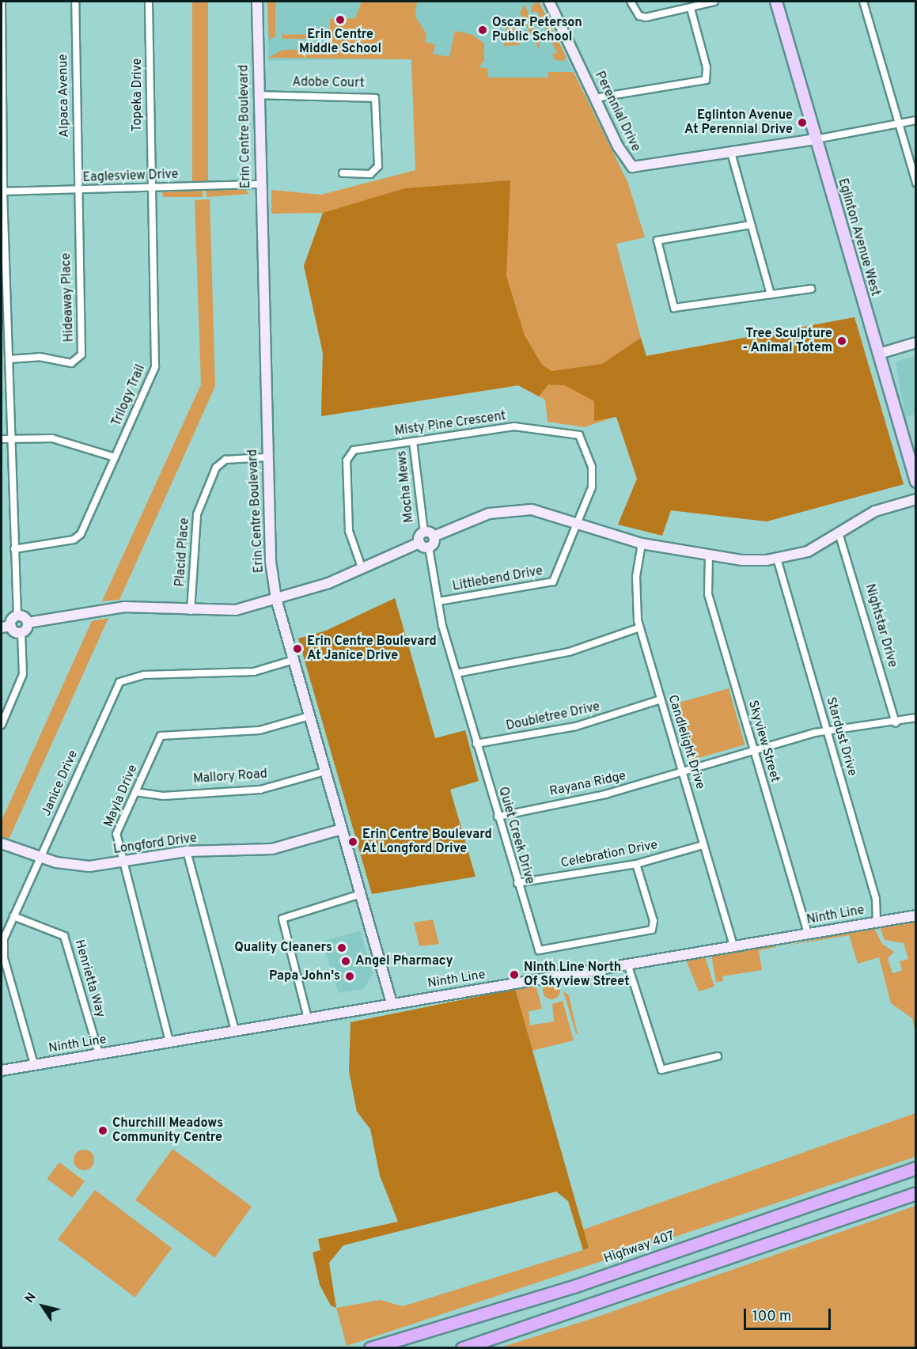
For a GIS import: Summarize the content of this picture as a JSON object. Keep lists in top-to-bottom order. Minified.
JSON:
{"streets":{"highway":["Highway 407"],"main road":["Eglinton Avenue West"],"street":["Adobe Court","Topeka Drive","Alpaca Avenue","Perennial Drive","Erin Centre Boulevard","Eaglesview Drive","Hideaway Place","Trilogy Trail","Misty Pine Crescent","Mocha Mews","Placid Place","Littlebend Drive","Nightstar Drive","Doubletree Drive","Stardust Drive","Skyview Street","Candlelight Drive","Mallory Road","Janice Drive","Rayana Ridge","Mayla Drive","Quiet Creek Drive","Longford Drive","Celebration Drive","Ninth Line","Henrietta Way"]},"crossings":[["Adobe Court","Erin Centre Boulevard"],["Topeka Drive","Eaglesview Drive"],["Topeka Drive","Trilogy Trail"],["Alpaca Avenue","Eaglesview Drive"],["Alpaca Avenue","Hideaway Place"],["Perennial Drive","Eglinton Avenue West"],["Erin Centre Boulevard","Eaglesview Drive"],["Erin Centre Boulevard","Placid Place"],["Erin Centre Boulevard","Mallory Road"],["Erin Centre Boulevard","Janice Drive"],["Erin Centre Boulevard","Mayla Drive"],["Erin Centre Boulevard","Longford Drive"],["Erin Centre Boulevard","Ninth Line"],["Eaglesview Drive","Hideaway Place"],["Eaglesview Drive","Trilogy Trail"],["Misty Pine Crescent","Mocha Mews"],["Misty Pine Crescent","Littlebend Drive"],["Littlebend Drive","Quiet Creek Drive"],["Nightstar Drive","Rayana Ridge"],["Doubletree Drive","Candlelight Drive"],["Doubletree Drive","Quiet Creek Drive"],["Stardust Drive","Rayana Ridge"],["Stardust Drive","Ninth Line"],["Skyview Street","Rayana Ridge"],["Skyview Street","Ninth Line"],["Candlelight Drive","Rayana Ridge"],["Candlelight Drive","Celebration Drive"],["Candlelight Drive","Ninth Line"],["Mallory Road","Mayla Drive"],["Janice Drive","Longford Drive"],["Janice Drive","Ninth Line"],["Janice Drive","Henrietta Way"],["Rayana Ridge","Quiet Creek Drive"],["Mayla Drive","Longford Drive"],["Mayla Drive","Ninth Line"],["Quiet Creek Drive","Celebration Drive"],["Ninth Line","Henrietta Way"]],"places":["Erin Centre Middle School","Oscar Peterson Public School","Eglinton Avenue At Perennial Drive","Tree Sculpture - Animal Totem","Erin Centre Boulevard At Janice Drive","Erin Centre Boulevard At Longford Drive","Quality Cleaners","Angel Pharmacy","Ninth Line North Of Skyview Street","Papa John's","Churchill Meadows Community Centre"],"scale_bar":"100 m","north":"top left"}
